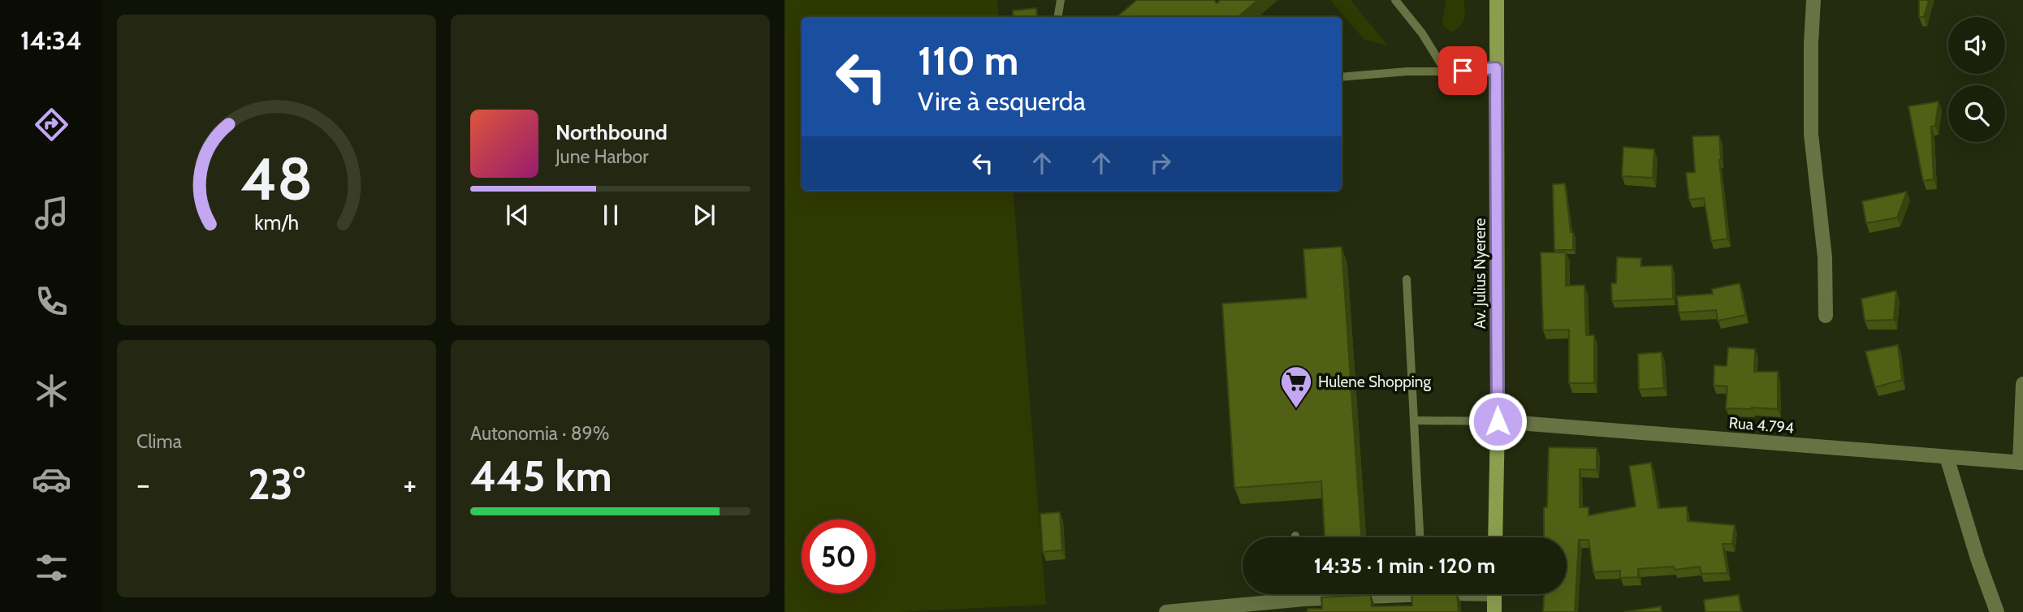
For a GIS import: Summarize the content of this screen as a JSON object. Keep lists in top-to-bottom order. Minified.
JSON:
{"streets":{"main road":["Av. Julius Nyerere"],"street":["Rua 4.794"]},"crossings":[["Av. Julius Nyerere","Rua 4.794"]],"places":{"supermarket":["Hulene Shopping"]},"page":{"tabs":"14:34","turn":["110 m","Vire à esquerda"],"song":["Northbound","June Harbor"],"tile":["Clima",["Autonomia · 89%","445 km"]],"heat":["−","23°","+"],"limit":"50","trip":"14:35 · 1 min · 120 m","gauge":["48","km/h"]}}
